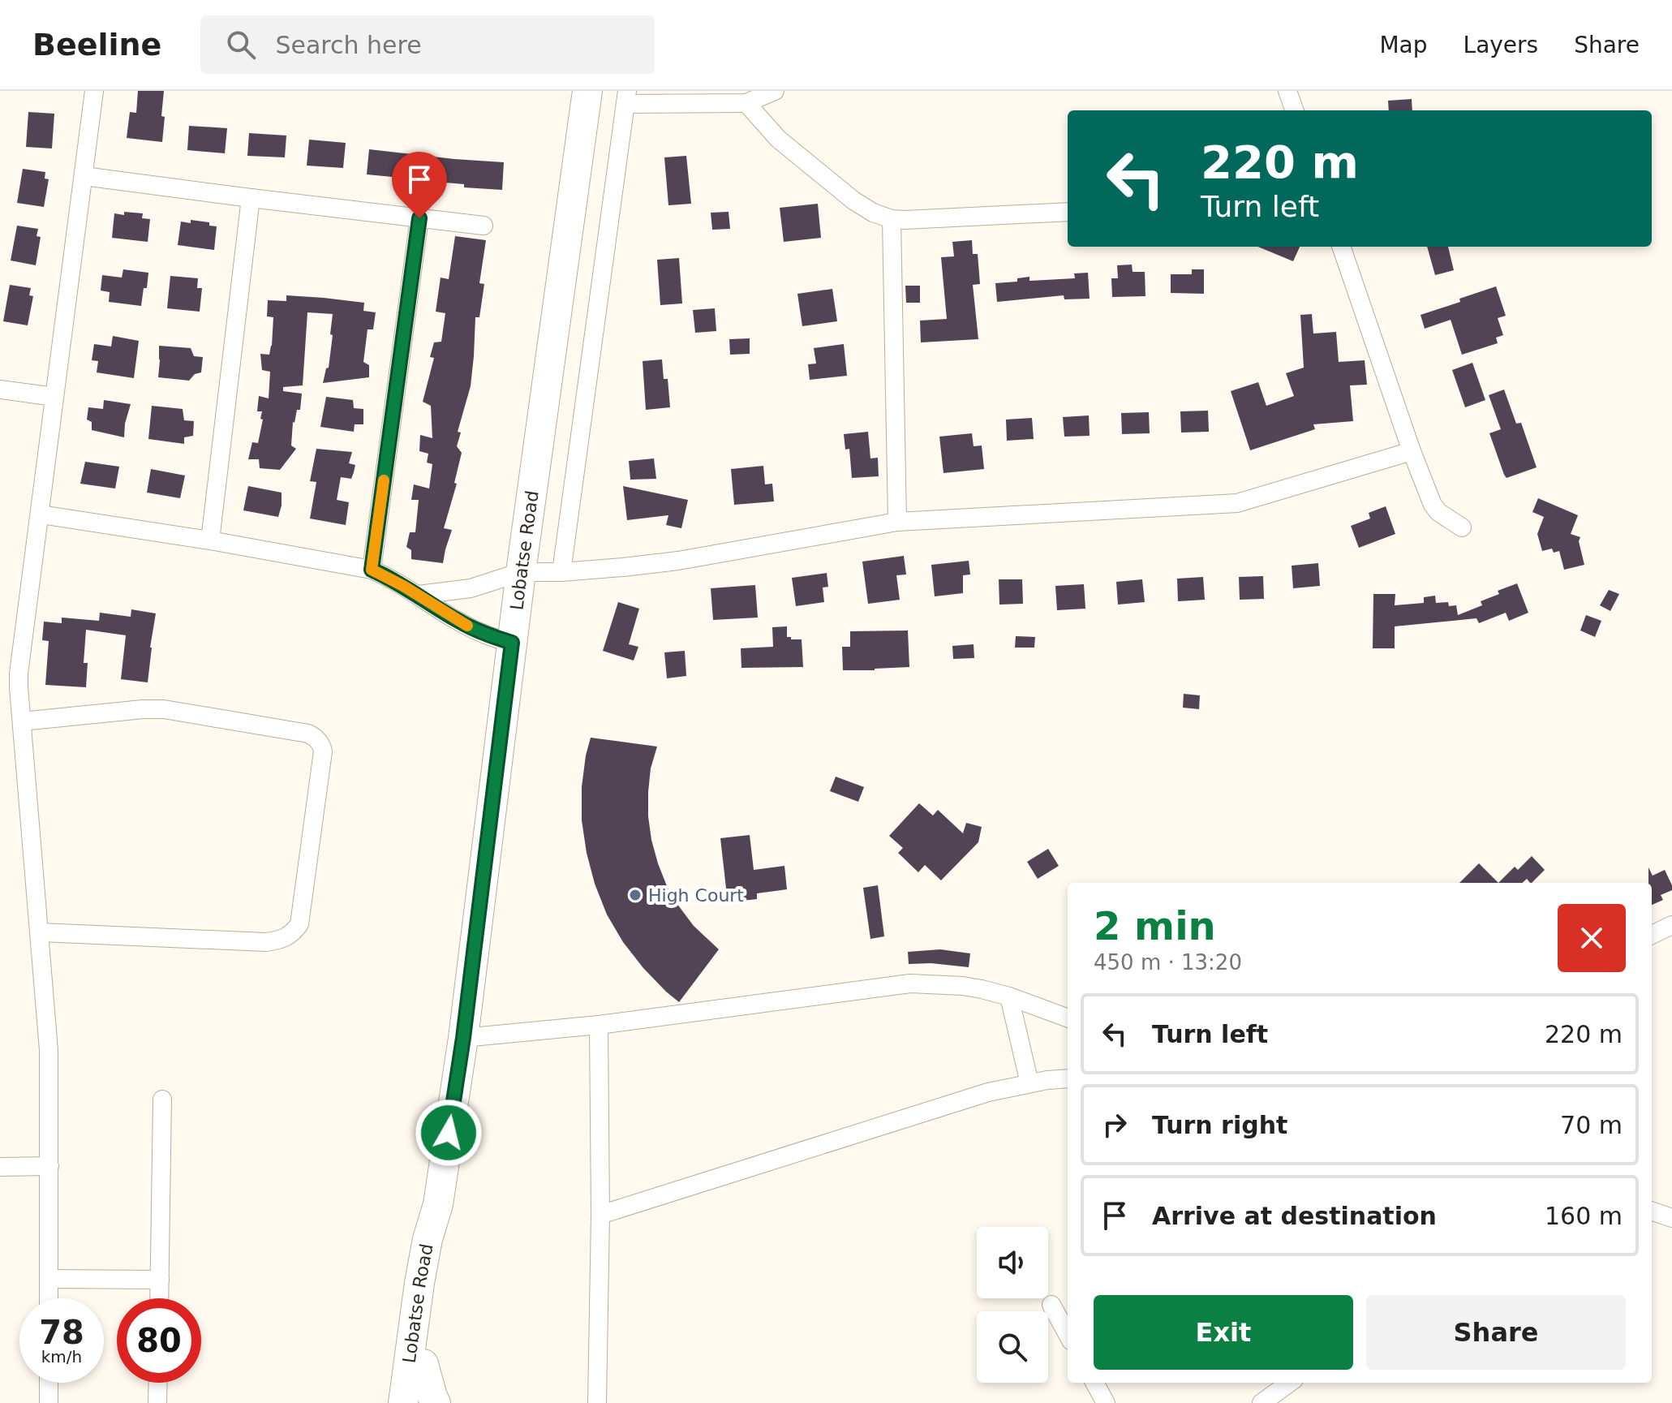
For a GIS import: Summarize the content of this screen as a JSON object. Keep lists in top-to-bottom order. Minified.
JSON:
{"streets":{"highway":["Lobatse Road"]},"places":["High Court"],"page":{"header":"Beeline","search":"Search here","nav":["Map","Layers","Share"],"turn":["220 m","Turn left"],"heading":["2 min","450 m · 13:20"],"list":[{"name":"Turn left","value":"220 m"},{"name":"Turn right","value":"70 m"},{"name":"Arrive at destination","value":"160 m"}],"buttons":["Exit","Share"],"speed":"78 km/h","limit":"80"}}
